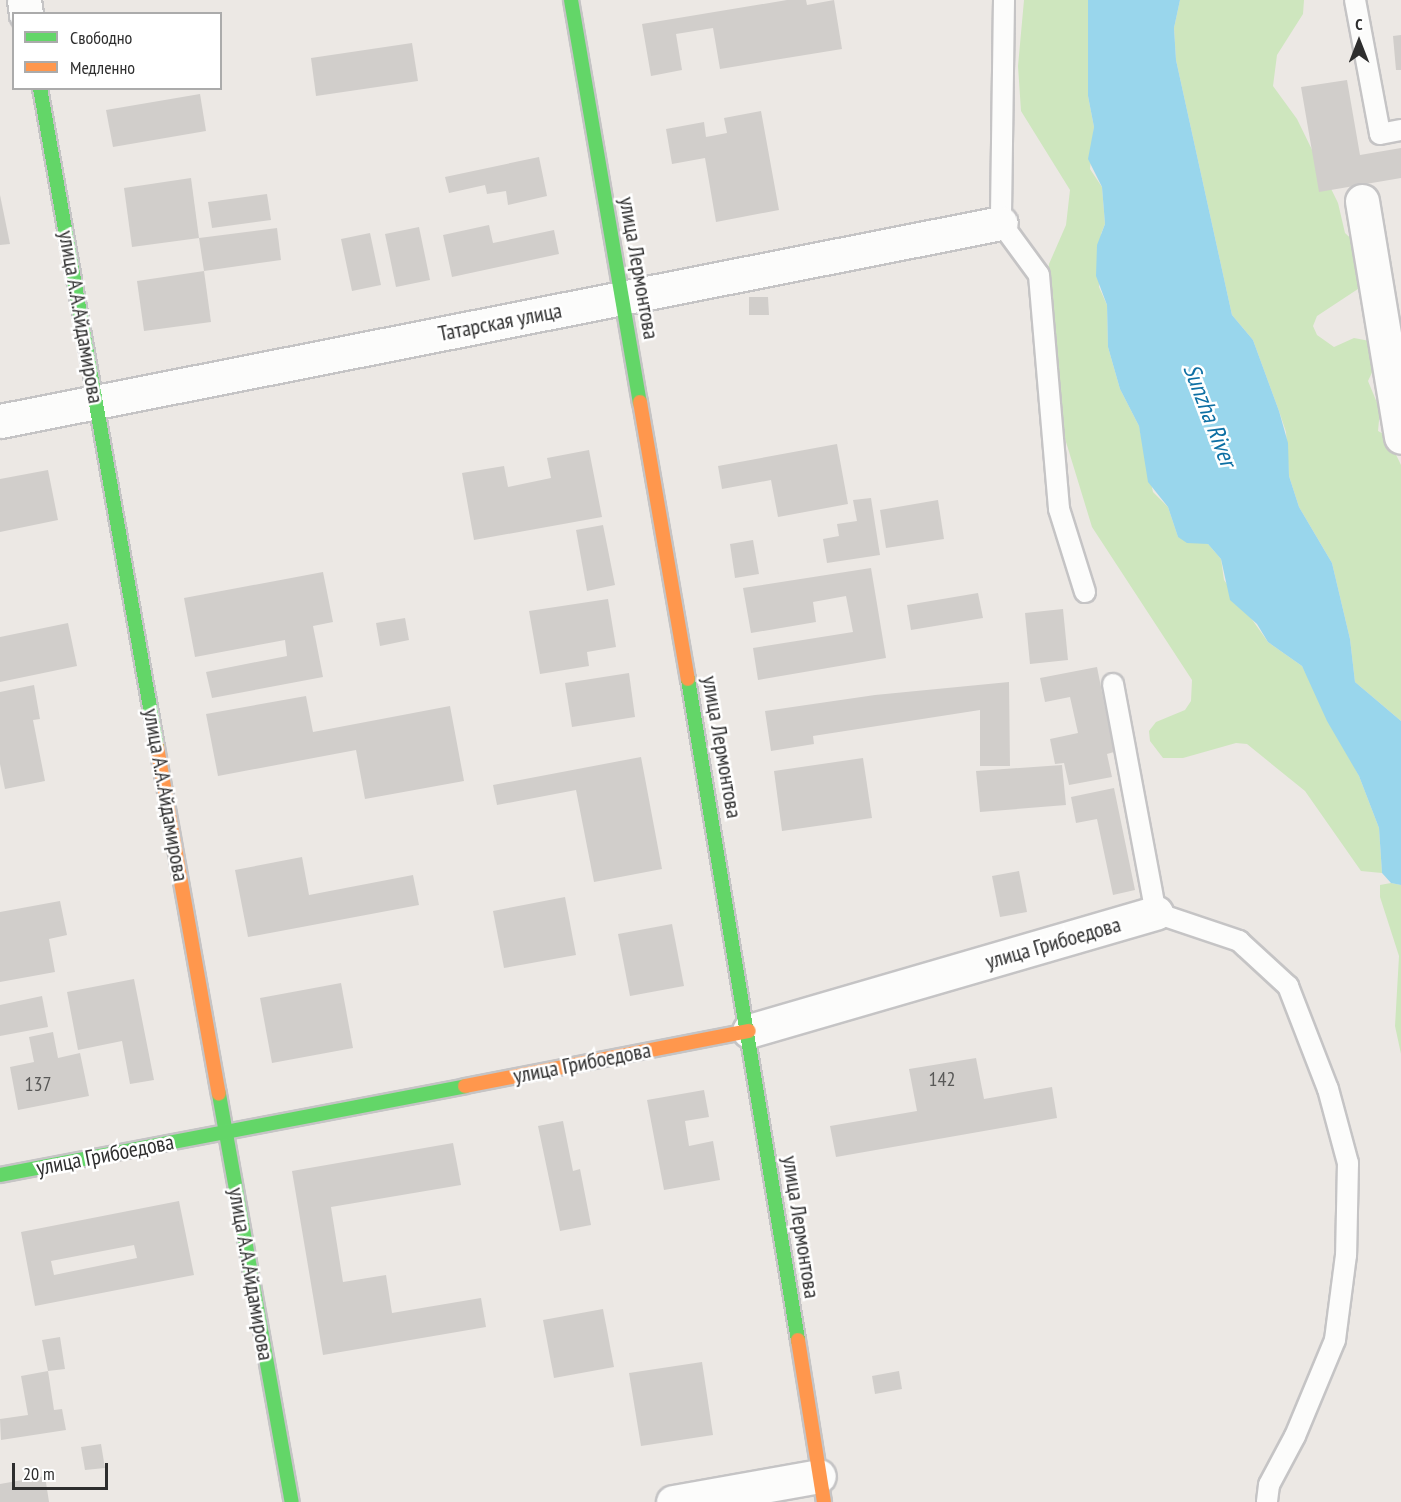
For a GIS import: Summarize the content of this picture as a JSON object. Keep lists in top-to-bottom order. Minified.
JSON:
{"streets":{"street":["улица Лермонтова","улица А.А.Айдамирова","Татарская улица","улица Грибоедова"]},"crossings":[["улица Лермонтова","Татарская улица"],["улица Лермонтова","улица Грибоедова"],["улица А.А.Айдамирова","Татарская улица"],["улица А.А.Айдамирова","улица Грибоедова"]],"water":["Sunzha River"],"house_numbers":["142","137"],"legend":["Свободно","Медленно"],"scale_bar":"20 m","north":"top"}
